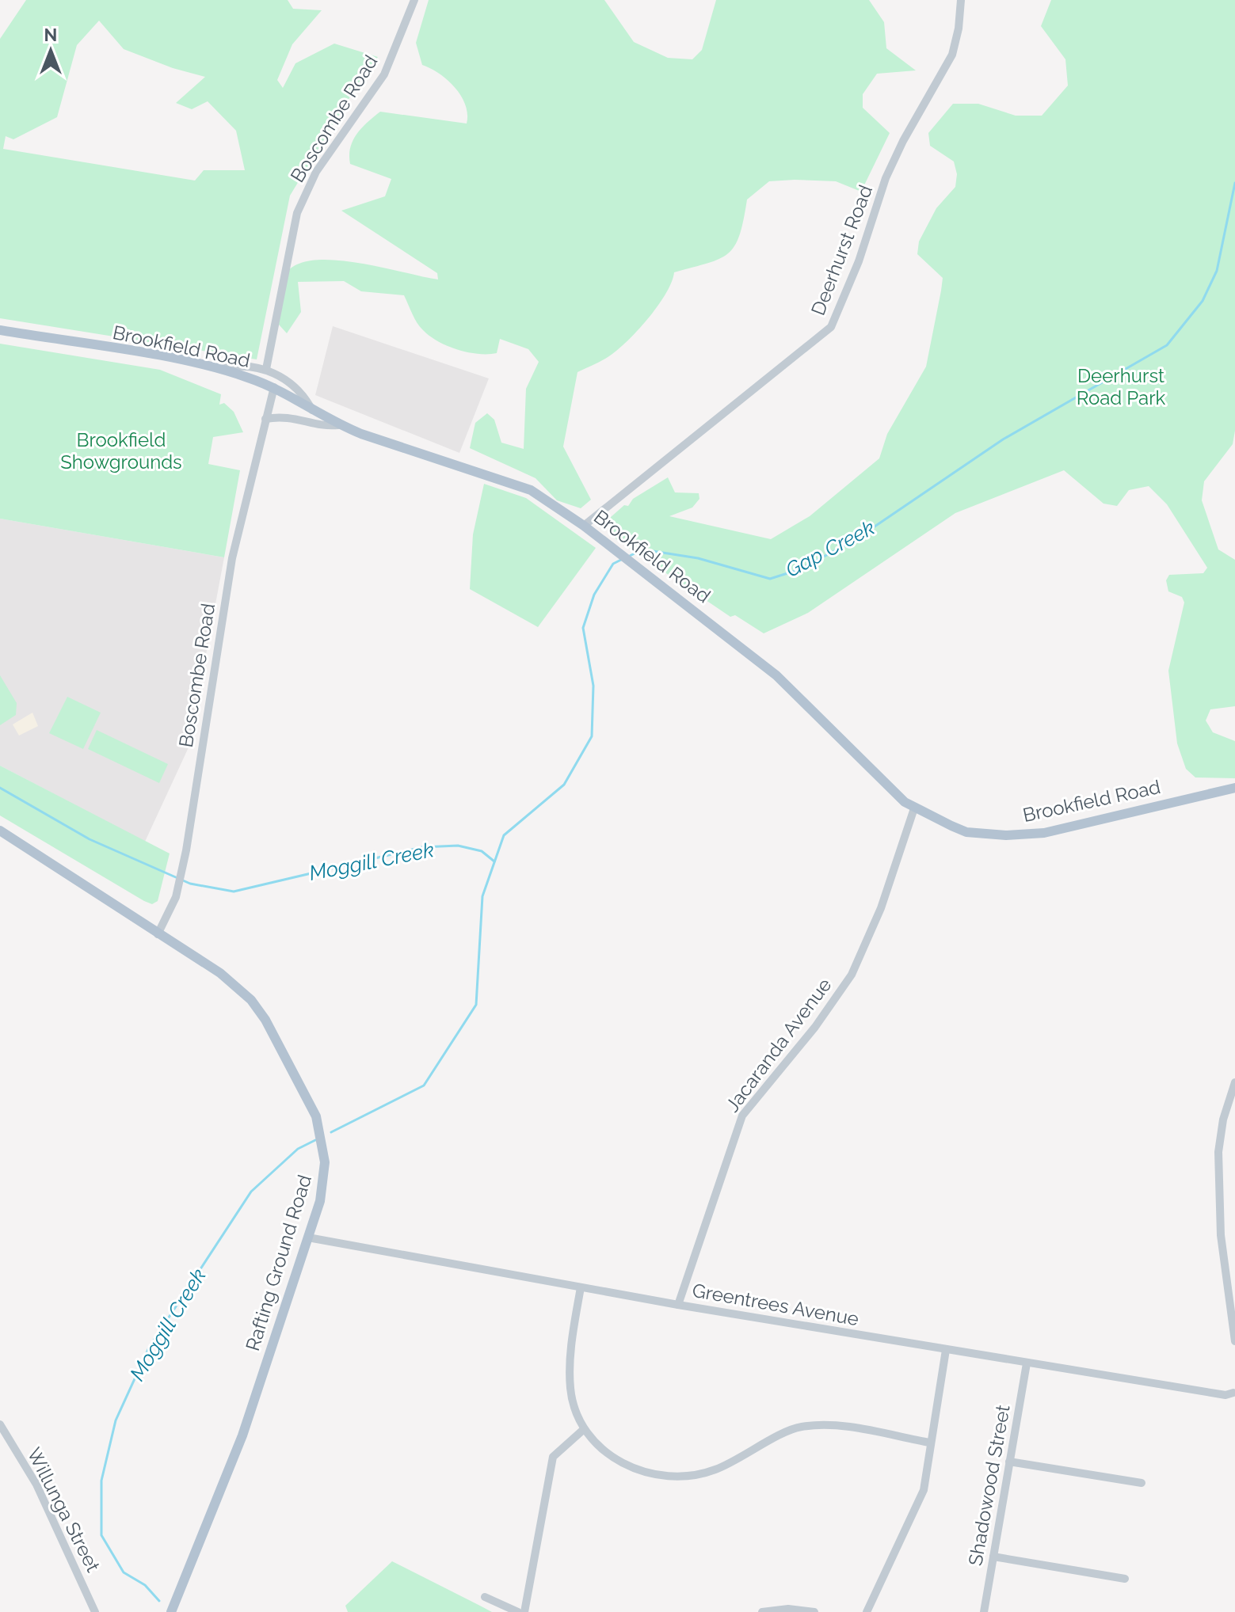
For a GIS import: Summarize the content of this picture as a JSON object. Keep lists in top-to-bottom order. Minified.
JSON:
{"streets":{"main road":["Brookfield Road","Rafting Ground Road"],"street":["Boscombe Road","Deerhurst Road","Jacaranda Avenue","Greentrees Avenue","Shadowood Street","Willunga Street"]},"crossings":[["Boscombe Road","Brookfield Road"],["Boscombe Road","Rafting Ground Road"],["Deerhurst Road","Brookfield Road"],["Brookfield Road","Jacaranda Avenue"],["Jacaranda Avenue","Greentrees Avenue"],["Rafting Ground Road","Greentrees Avenue"],["Greentrees Avenue","Shadowood Street"]],"water":["Gap Creek","Moggill Creek"],"parks":["Deerhurst Road Park","Brookfield Showgrounds"],"north":"top"}
